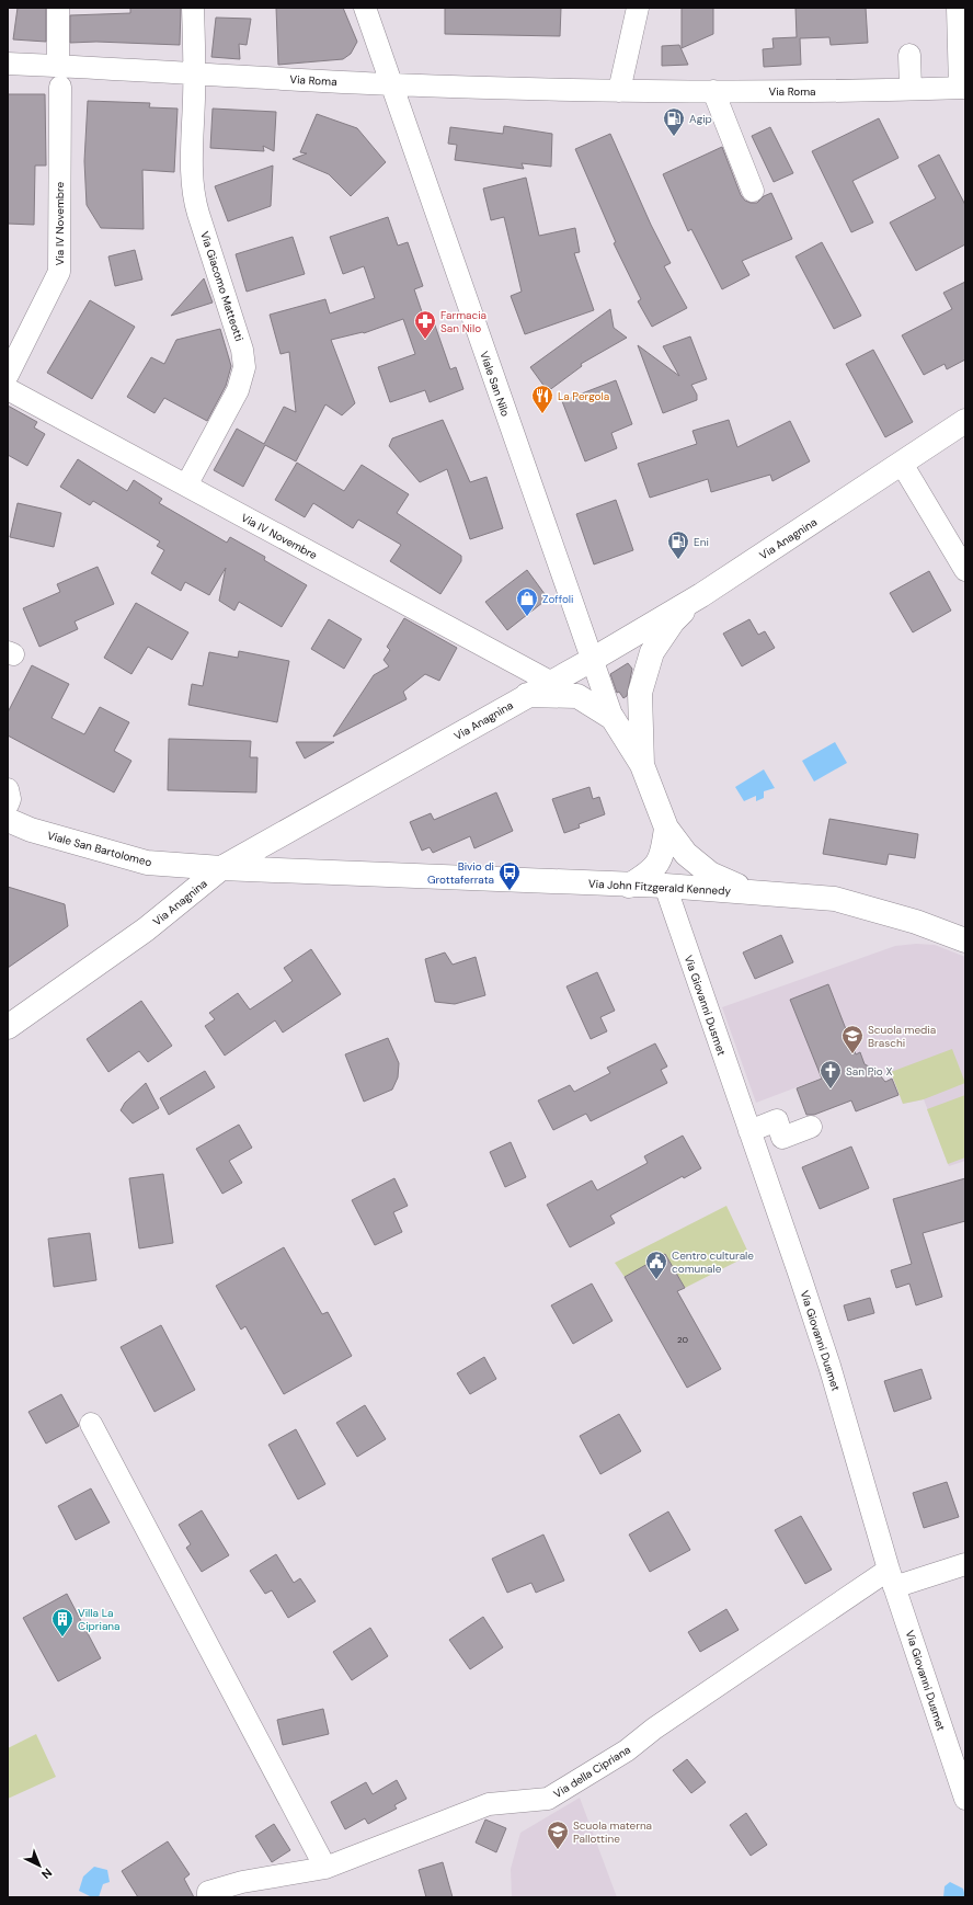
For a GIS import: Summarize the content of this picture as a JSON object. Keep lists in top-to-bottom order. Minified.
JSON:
{"streets":{"main road":["Via Anagnina","Viale San Bartolomeo","Via John Fitzgerald Kennedy"],"street":["Via Roma","Via IV Novembre","Via Giacomo Matteotti","Viale San Nilo","Via Giovanni Dusmet","Via della Cipriana"]},"crossings":[["Via Roma","Via IV Novembre"],["Via Roma","Via Giacomo Matteotti"],["Via Roma","Viale San Nilo"],["Via IV Novembre","Via Giacomo Matteotti"],["Via IV Novembre","Via Anagnina"],["Viale San Nilo","Via Anagnina"],["Via Anagnina","Viale San Bartolomeo"],["Viale San Bartolomeo","Via John Fitzgerald Kennedy"],["Via John Fitzgerald Kennedy","Via Giovanni Dusmet"],["Via Giovanni Dusmet","Via della Cipriana"]],"places":{"fuel station":["Agip","Eni"],"pharmacy":["Farmacia San Nilo"],"restaurant":["La Pergola"],"shop":["Zoffoli"],"bus stop":["Bivio di Grottaferrata"],"school or university":["Scuola media Braschi","Scuola materna Pallottine"],"church":["San Pio X"],"public building":["Centro culturale comunale"],"building":["Villa La Cipriana"]},"house_numbers":["20"],"north":"bottom right"}
